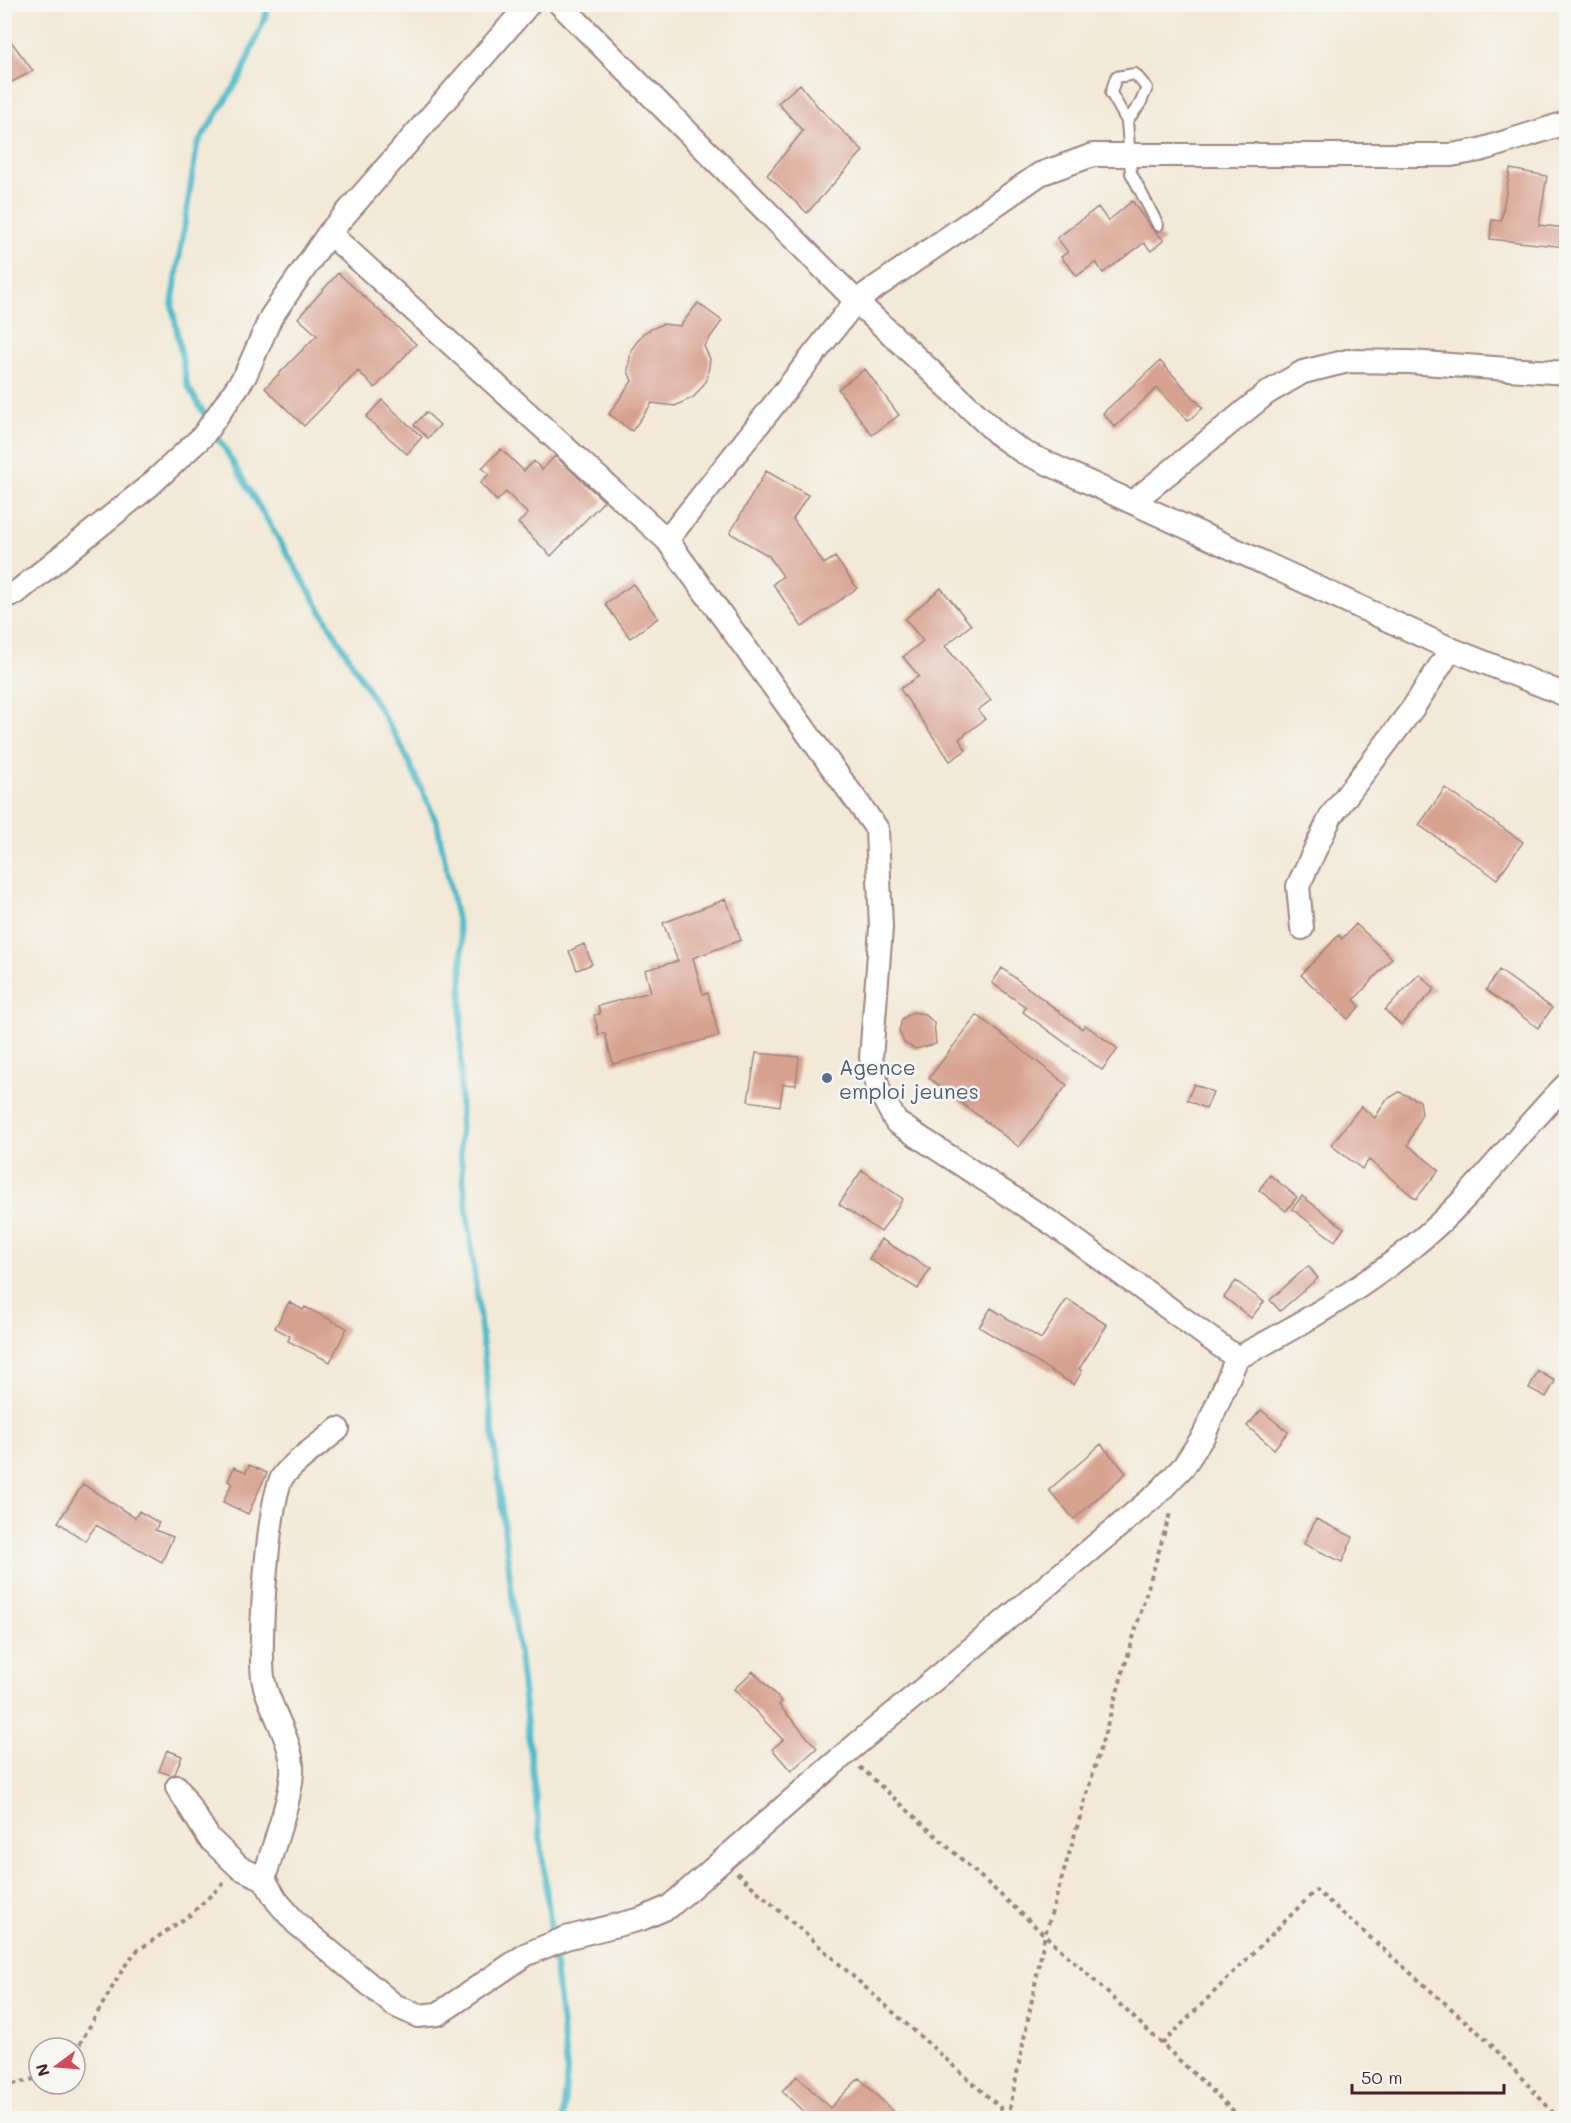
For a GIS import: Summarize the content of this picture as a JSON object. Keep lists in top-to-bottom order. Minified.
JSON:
{"places":["Agence emploi jeunes"],"scale_bar":"50 m","north":"left"}
